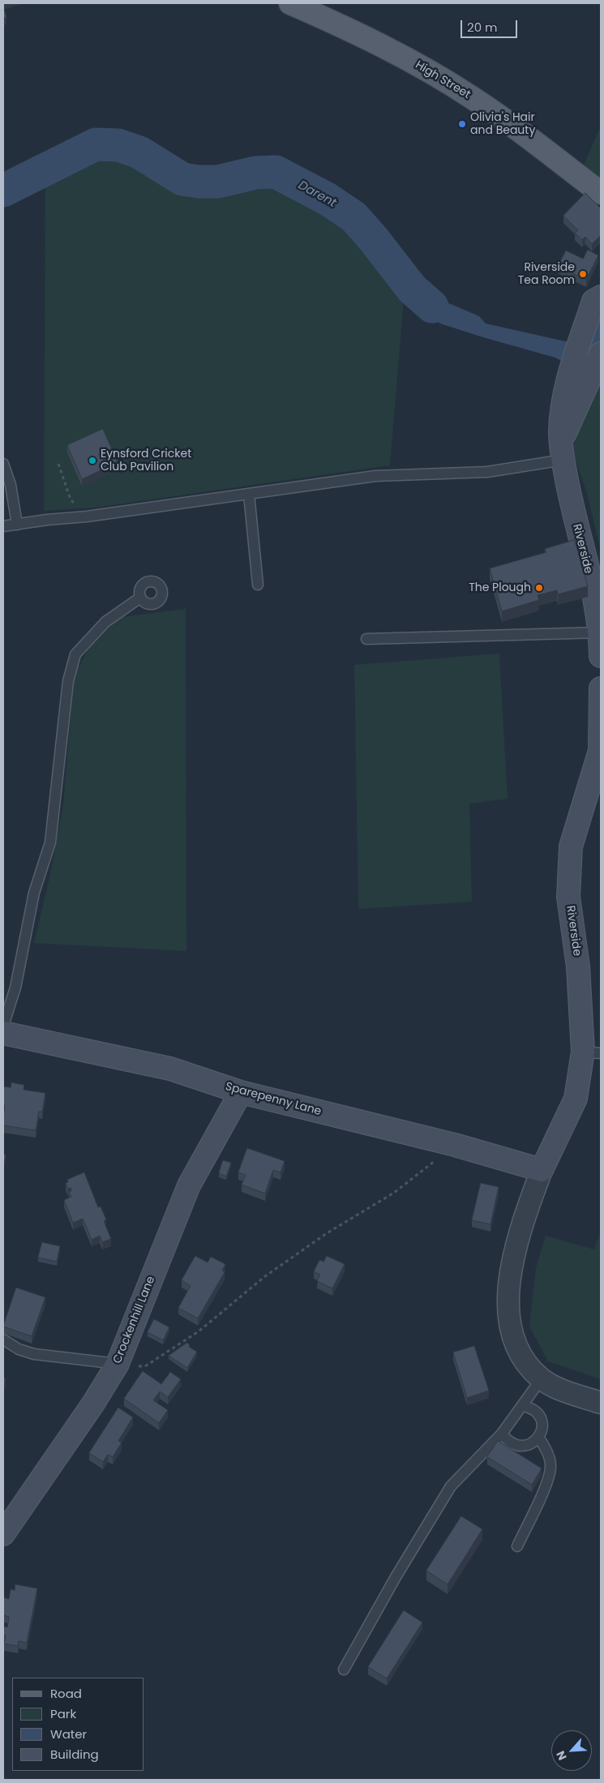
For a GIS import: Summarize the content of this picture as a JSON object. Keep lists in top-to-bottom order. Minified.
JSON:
{"streets":{"main road":["High Street"],"street":["Riverside","Sparepenny Lane","Crockenhill Lane"]},"crossings":[["Riverside","Sparepenny Lane"],["Sparepenny Lane","Crockenhill Lane"]],"water":["Darent"],"places":["Olivia's Hair and Beauty","Riverside Tea Room","Eynsford Cricket Club Pavilion","The Plough"],"legend":["Road","Park","Water","Building"],"scale_bar":"20 m","north":"bottom left"}
